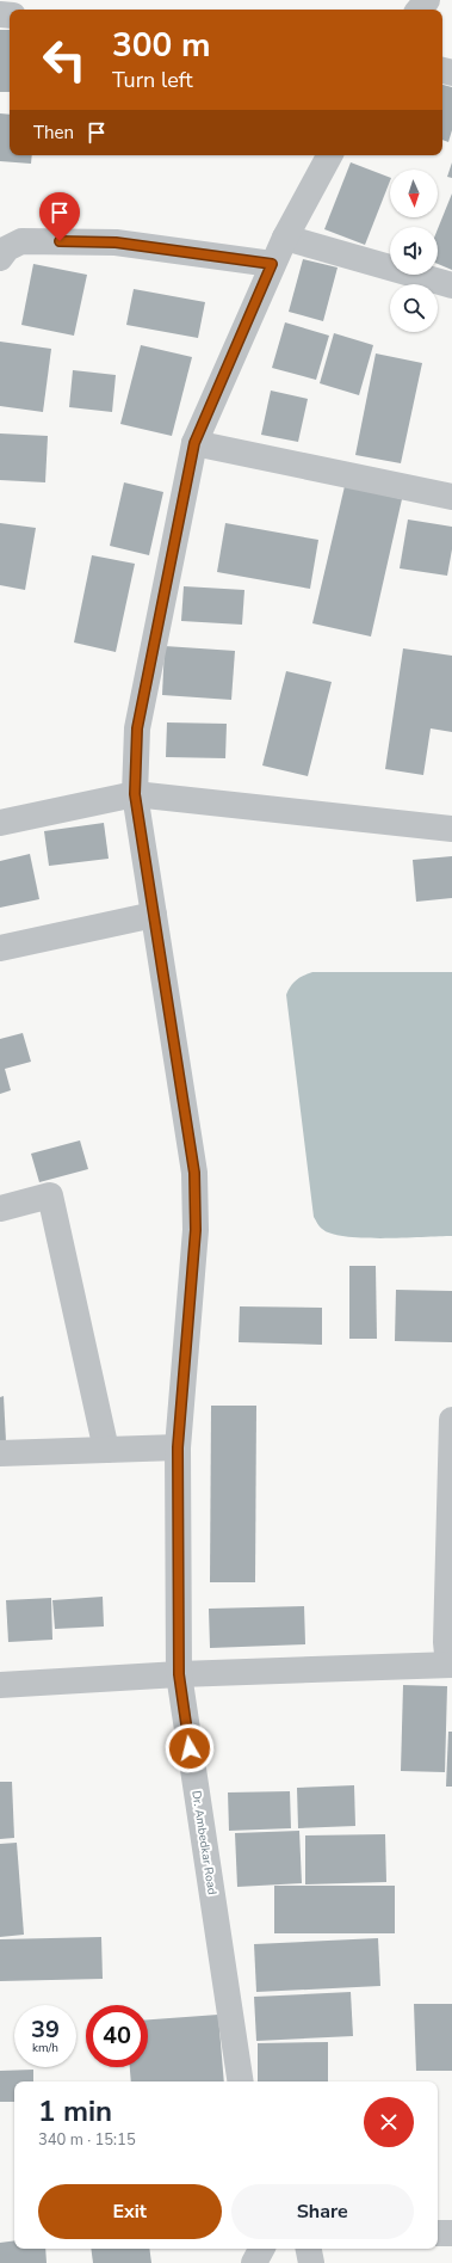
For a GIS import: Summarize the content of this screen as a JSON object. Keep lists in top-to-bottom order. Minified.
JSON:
{"streets":{"street":["Dr. Ambedkar Road"]},"north":"bottom","page":{"turn":["300 m","Turn left"],"then":"Then","speed":"39 km/h","limit":"40","heading":["1 min","340 m · 15:15"],"buttons":["Exit","Share"]}}
